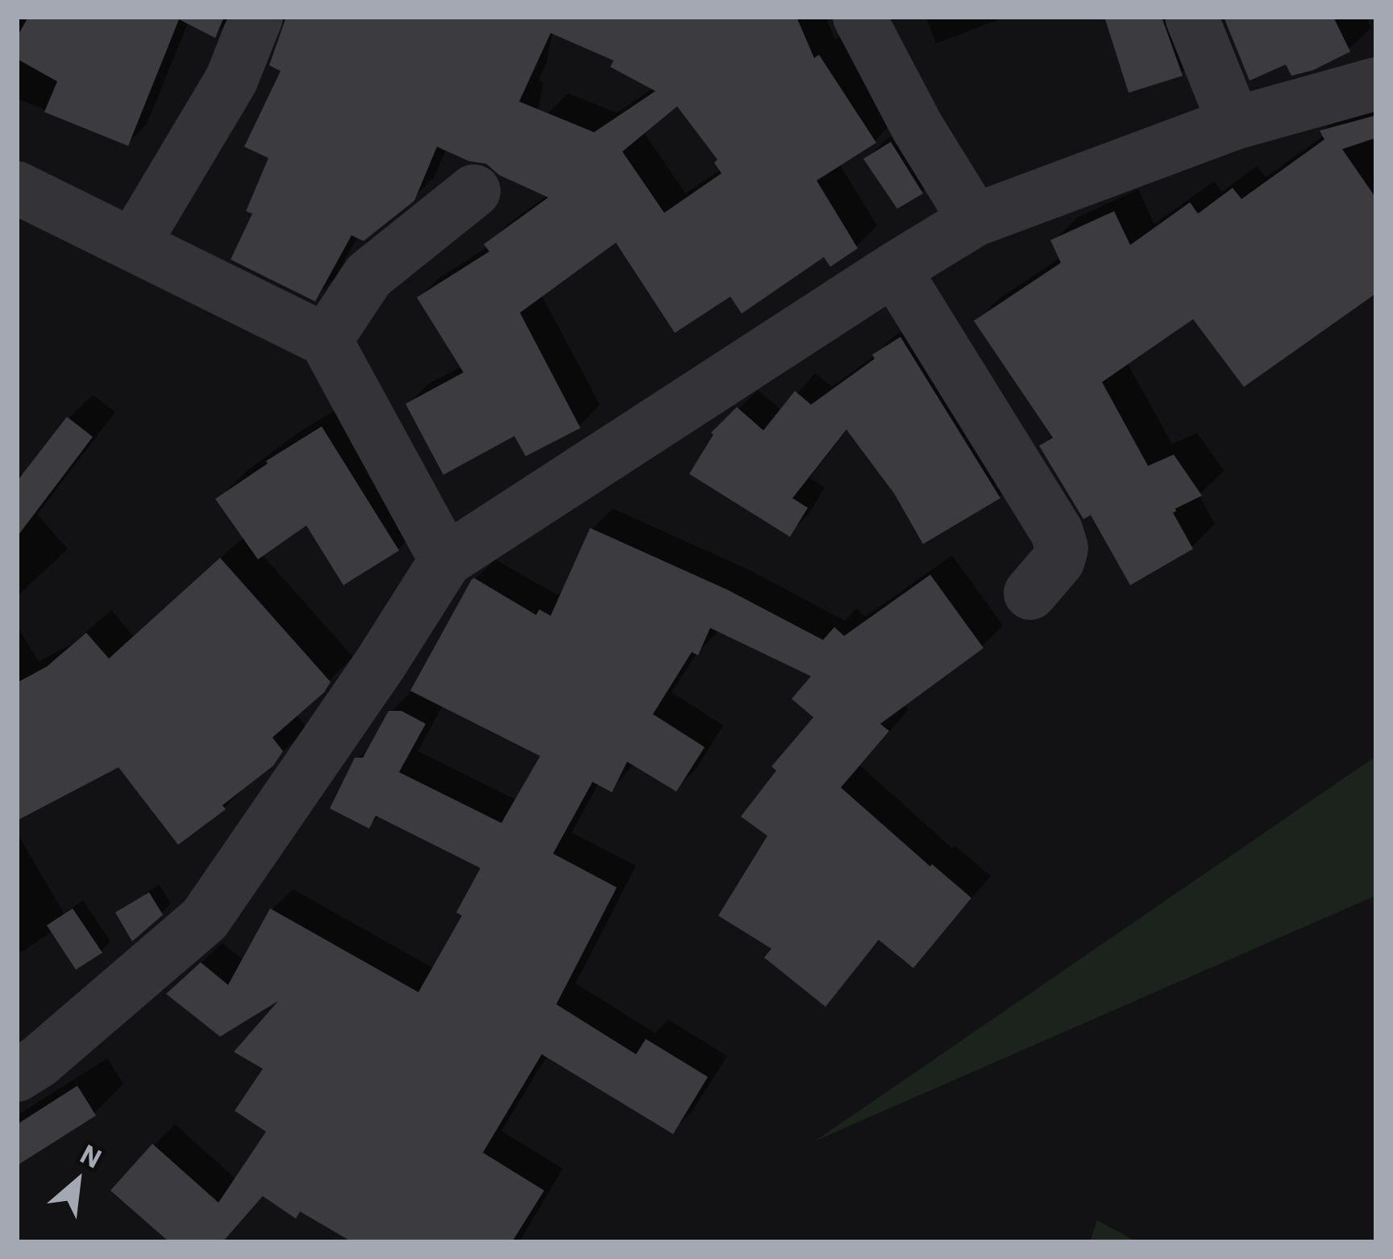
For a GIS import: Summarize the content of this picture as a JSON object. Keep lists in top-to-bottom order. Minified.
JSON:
{"north":"top right"}
